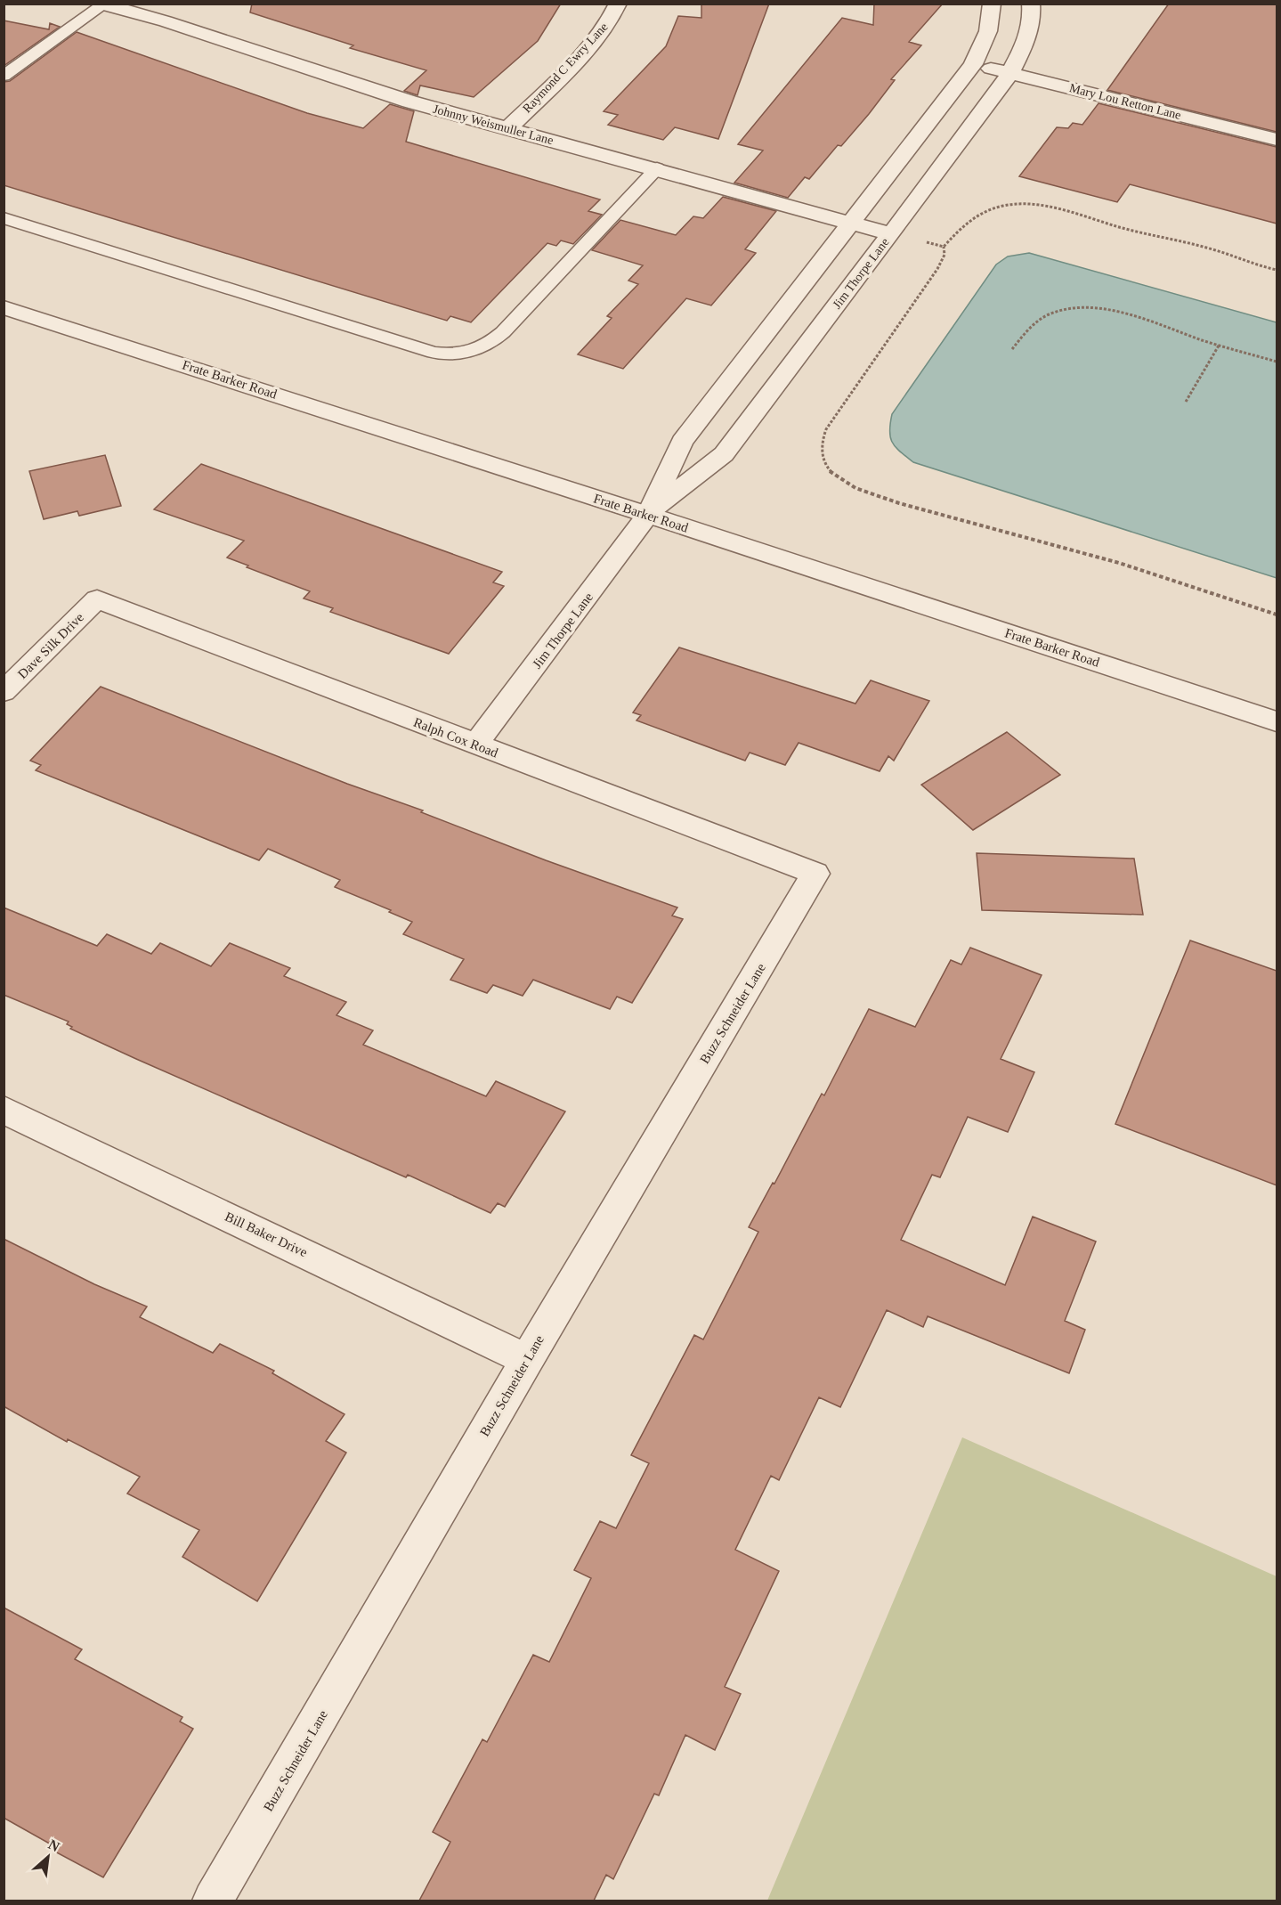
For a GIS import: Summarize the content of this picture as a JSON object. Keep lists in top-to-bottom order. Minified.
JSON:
{"streets":{"street":["Raymond C Ewry Lane","Mary Lou Retton Lane","Johnny Weismuller Lane","Jim Thorpe Lane","Frate Barker Road","Dave Silk Drive","Ralph Cox Road","Buzz Schneider Lane","Bill Baker Drive"]},"crossings":[["Raymond C Ewry Lane","Johnny Weismuller Lane"],["Mary Lou Retton Lane","Jim Thorpe Lane"],["Johnny Weismuller Lane","Jim Thorpe Lane"],["Jim Thorpe Lane","Frate Barker Road"],["Jim Thorpe Lane","Ralph Cox Road"],["Dave Silk Drive","Ralph Cox Road"],["Ralph Cox Road","Buzz Schneider Lane"],["Buzz Schneider Lane","Bill Baker Drive"]],"north":"top right"}
